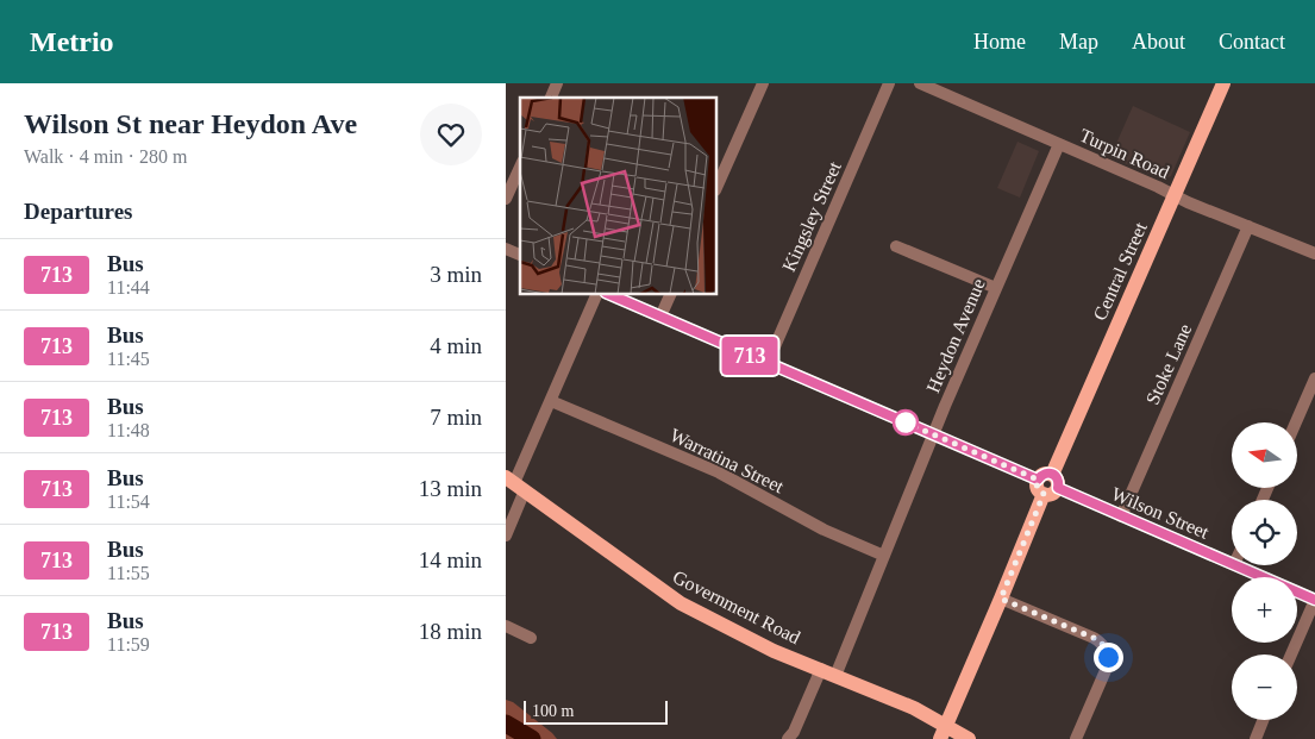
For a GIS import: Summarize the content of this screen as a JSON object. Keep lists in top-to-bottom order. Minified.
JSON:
{"streets":{"main road":["Central Street","Government Road"],"street":["Turpin Road","Kingsley Street","Heydon Avenue","Stoke Lane","Warratina Street","Wilson Street"]},"crossings":[["Turpin Road","Central Street"],["Turpin Road","Heydon Avenue"],["Turpin Road","Stoke Lane"],["Kingsley Street","Wilson Street"],["Central Street","Wilson Street"],["Central Street","Government Road"],["Heydon Avenue","Warratina Street"],["Heydon Avenue","Wilson Street"],["Heydon Avenue","Government Road"],["Stoke Lane","Wilson Street"]],"lines":["bus line 713"],"scale_bar":"100 m","north":"left","page":{"header":"Metrio","nav":["Home","Map","About","Contact"],"heading":[["Wilson St near Heydon Ave","Walk · 4 min · 280 m"],"Departures"],"on_map":"713","list":[{"mark":"713","name":"Bus","note":"11:44","value":"3 min"},{"mark":"713","name":"Bus","note":"11:45","value":"4 min"},{"mark":"713","name":"Bus","note":"11:48","value":"7 min"},{"mark":"713","name":"Bus","note":"11:54","value":"13 min"},{"mark":"713","name":"Bus","note":"11:55","value":"14 min"},{"mark":"713","name":"Bus","note":"11:59","value":"18 min"}],"map_buttons":["+","−"],"scale":"100 m"}}
